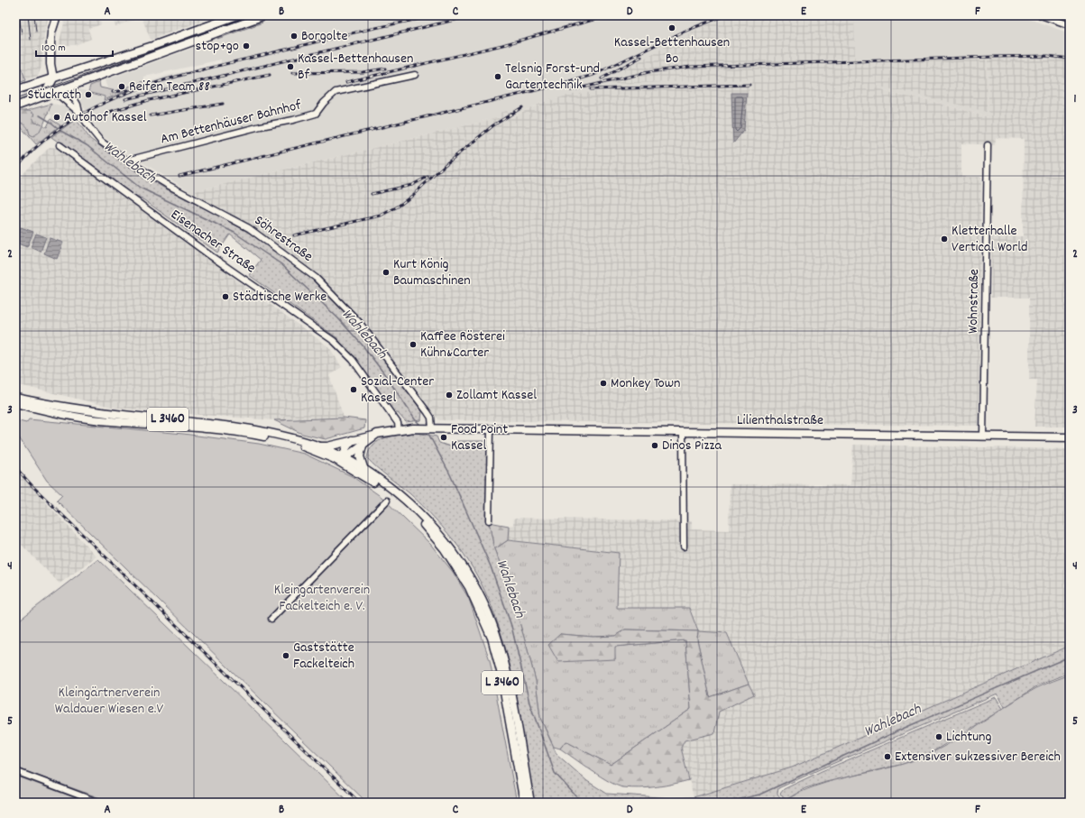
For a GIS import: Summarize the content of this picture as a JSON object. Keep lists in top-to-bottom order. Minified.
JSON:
{"streets":{"main road":["L 3460","Lilienthalstraße"],"street":["Am Bettenhäuser Bahnhof","Söhrestraße","Eisenacher Straße","Wohnstraße"]},"crossings":[["Am Bettenhäuser Bahnhof","Söhrestraße"],["Söhrestraße","Lilienthalstraße"],["Eisenacher Straße","Lilienthalstraße"],["Wohnstraße","Lilienthalstraße"],["L 3460","Lilienthalstraße"]],"water":["Wahlebach"],"parks":["Kleingartenverein Fackelteich e. V.","Kleingärtnerverein Waldauer Wiesen e.V"],"places":["Kassel-Bettenhausen Bo","Borgolte","stop+go","Kassel-Bettenhausen Bf","Telsnig Forst-und Gartentechnik","Reifen Team 88","Stückrath","Autohof Kassel","Kletterhalle Vertical World","Kurt König Baumaschinen","Städtische Werke","Kaffee Rösterei Kühn&Carter","Monkey Town","Sozial-Center Kassel","Zollamt Kassel","Food Point Kassel","Dinos Pizza","Gaststätte Fackelteich","Lichtung","Extensiver sukzessiver Bereich"],"scale_bar":"100 m","grid":{"columns":["A","B","C","D","E","F"],"rows":["1","2","3","4","5"]}}
